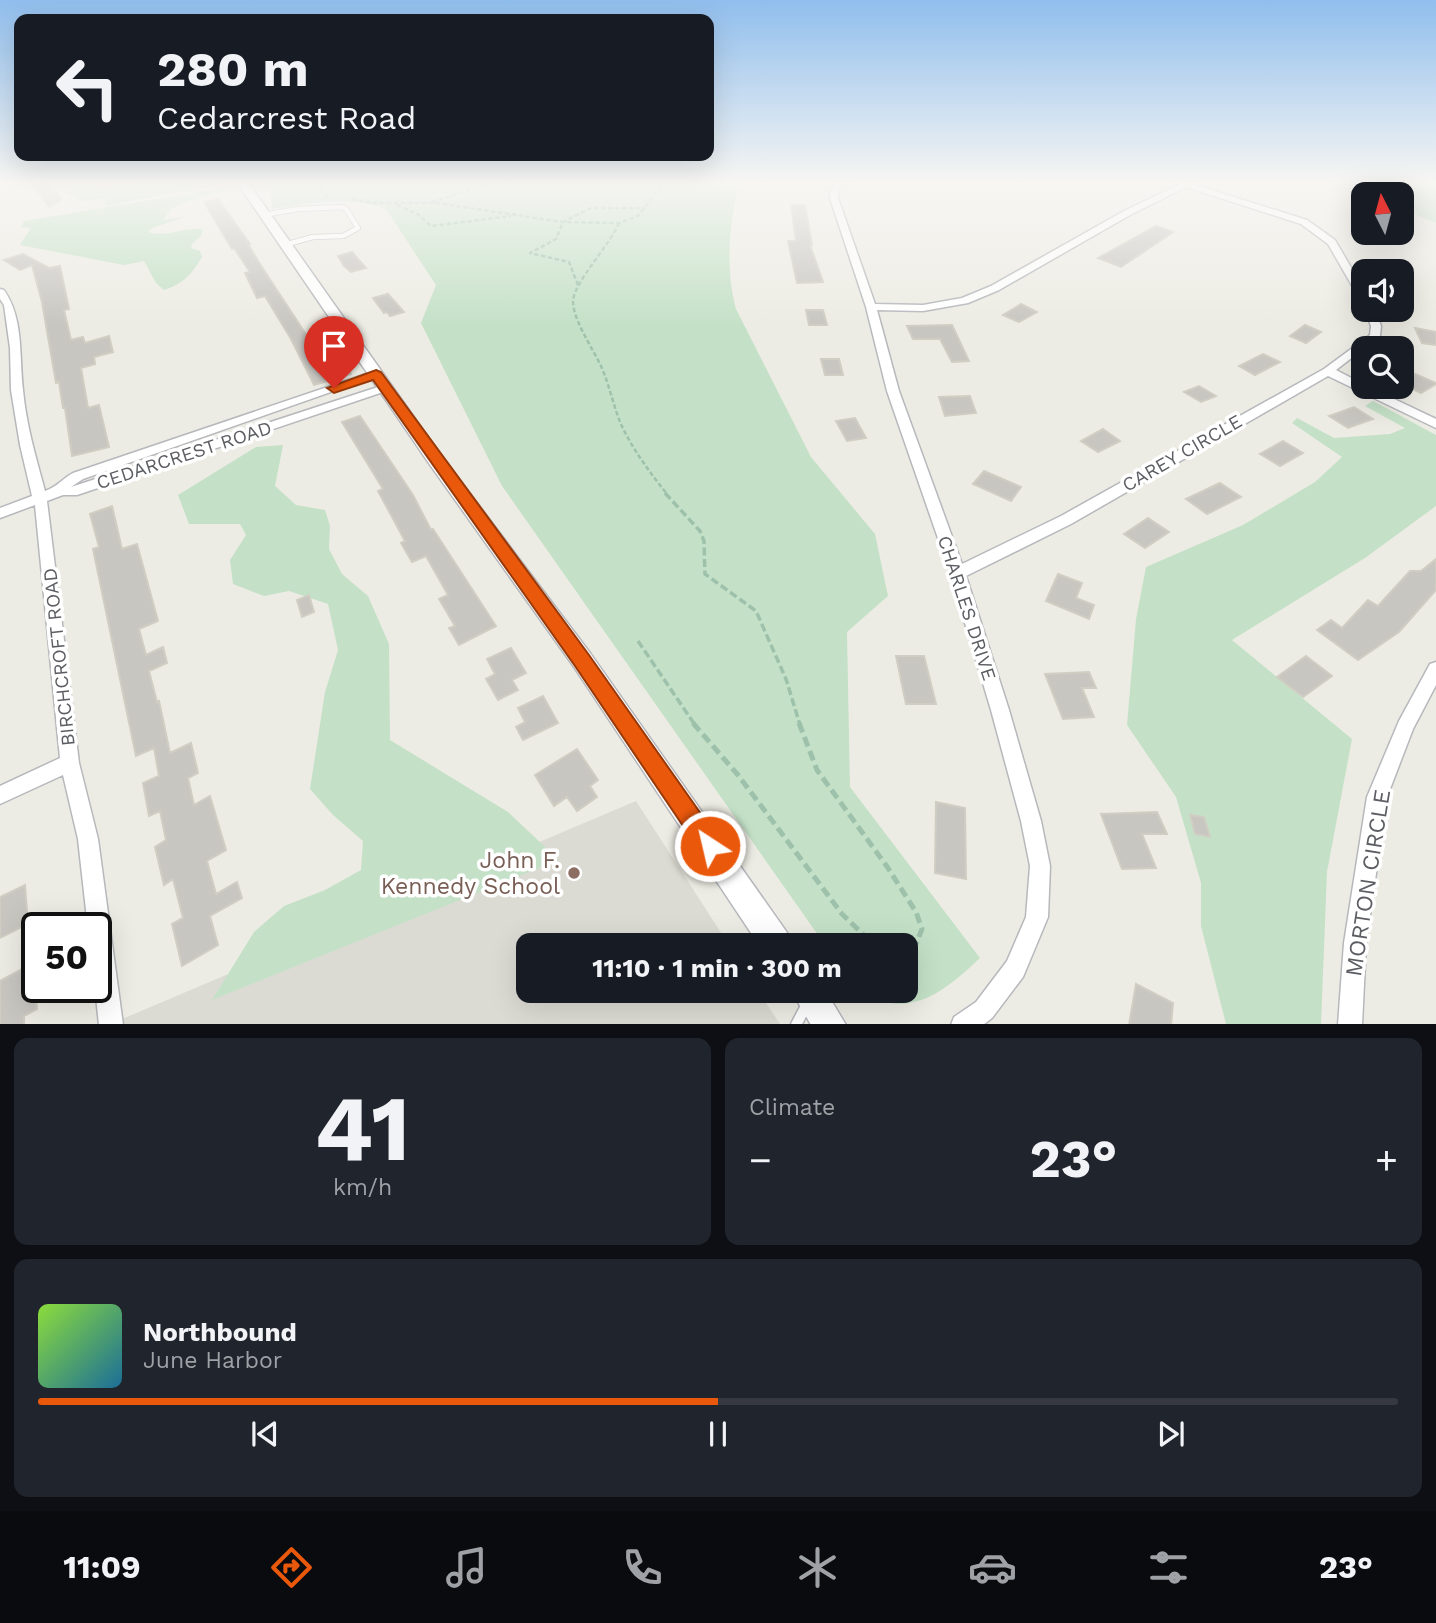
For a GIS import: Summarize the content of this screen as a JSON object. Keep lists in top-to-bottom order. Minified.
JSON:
{"streets":{"street":["CAREY CIRCLE","CEDARCREST ROAD","CHARLES DRIVE","BIRCHCROFT ROAD","MORTON CIRCLE"]},"crossings":[["CAREY CIRCLE","CHARLES DRIVE"],["CEDARCREST ROAD","BIRCHCROFT ROAD"]],"places":["John F. Kennedy School"],"north":"top","page":{"turn":["280 m","Cedarcrest Road"],"limit":"50","trip":"11:10 · 1 min · 300 m","tile":[["41","km/h"],"Climate"],"heat":["−","23°","+"],"song":["Northbound","June Harbor"],"tabs":["11:09","23°"]}}
